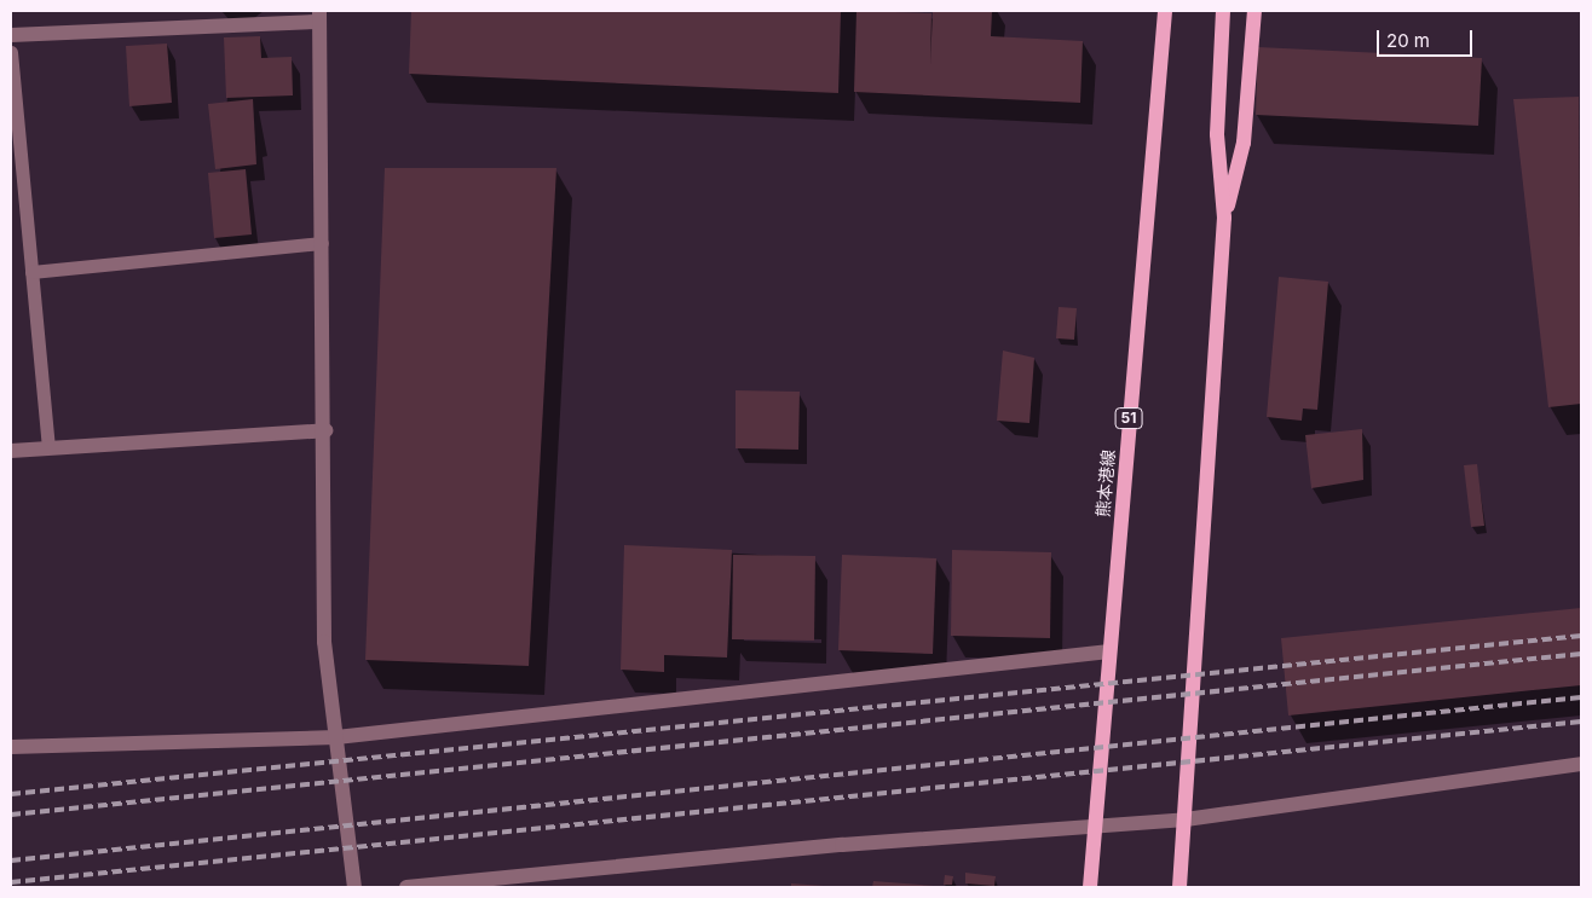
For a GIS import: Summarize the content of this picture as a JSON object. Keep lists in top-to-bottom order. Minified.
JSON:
{"streets":{"main road":["51","熊本港線"]},"scale_bar":"20 m"}
